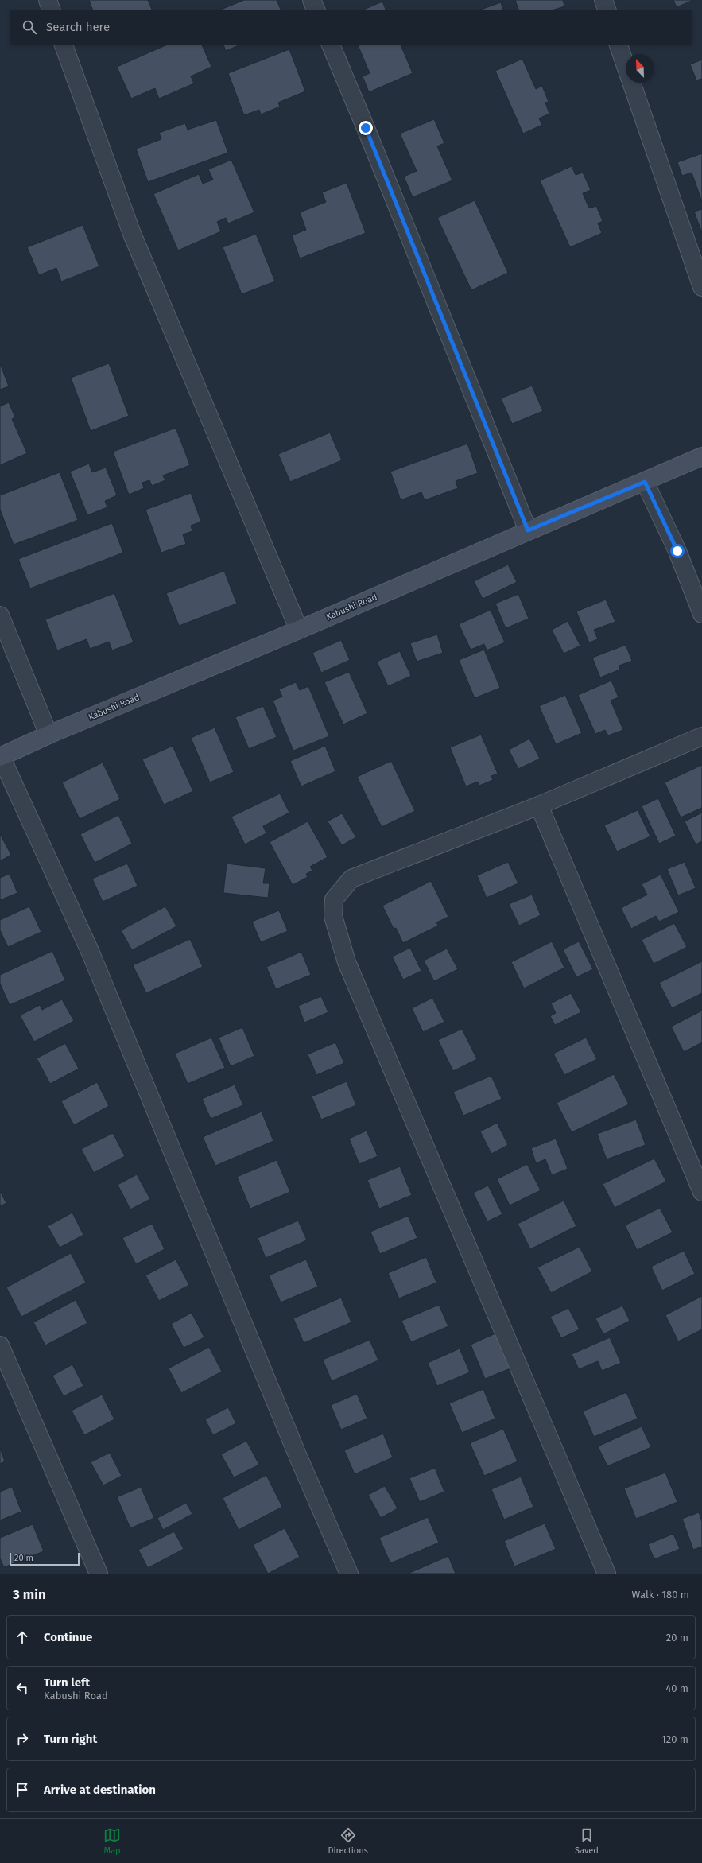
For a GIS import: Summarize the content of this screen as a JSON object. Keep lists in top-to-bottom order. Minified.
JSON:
{"streets":{"main road":["Kabushi Road"]},"scale_bar":"20 m","north":"top left","page":{"search":"Search here","scale":"20 m","heading":["3 min","Walk · 180 m"],"list":[["Continue","20 m"],["Turn left","Kabushi Road","40 m"],["Turn right","120 m"],"Arrive at destination"],"nav":["Map","Directions","Saved"]}}
